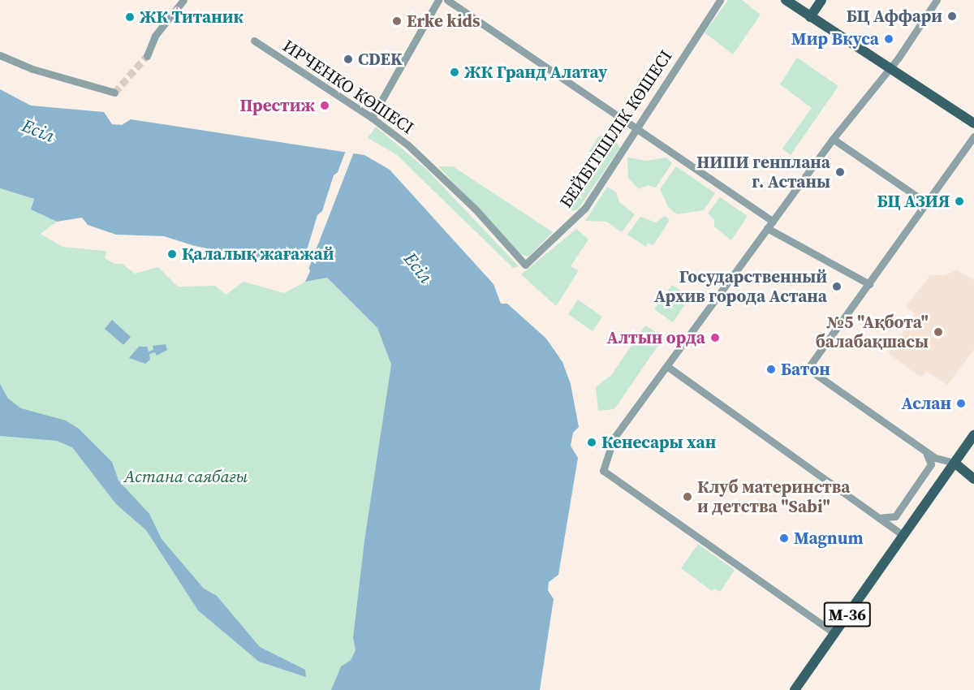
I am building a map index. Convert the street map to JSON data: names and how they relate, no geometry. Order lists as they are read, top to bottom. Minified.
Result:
{"streets":{"main road":["M-36"],"street":["ИРЧЕНКО КӨШЕСІ","БЕЙБІТШІЛІК КӨШЕСІ"]},"crossings":[["ИРЧЕНКО КӨШЕСІ","БЕЙБІТШІЛІК КӨШЕСІ"]],"water":["Есіл"],"parks":["Астана саябағы"],"places":["БЦ Аффари","ЖК Титаник","Erke kids","Мир Вкуса","CDEK","ЖК Гранд Алатау","Престиж","НИПИ генплана г. Астаны","БЦ АЗИЯ","Қалалық жағажай","Государственный Архив города Астана","№5 \"Ақбота\" балабақшасы","Алтын орда","Батон","Аслан","Кенесары хан","Клуб материнства и детства \"Sabi\"","Magnum"]}
